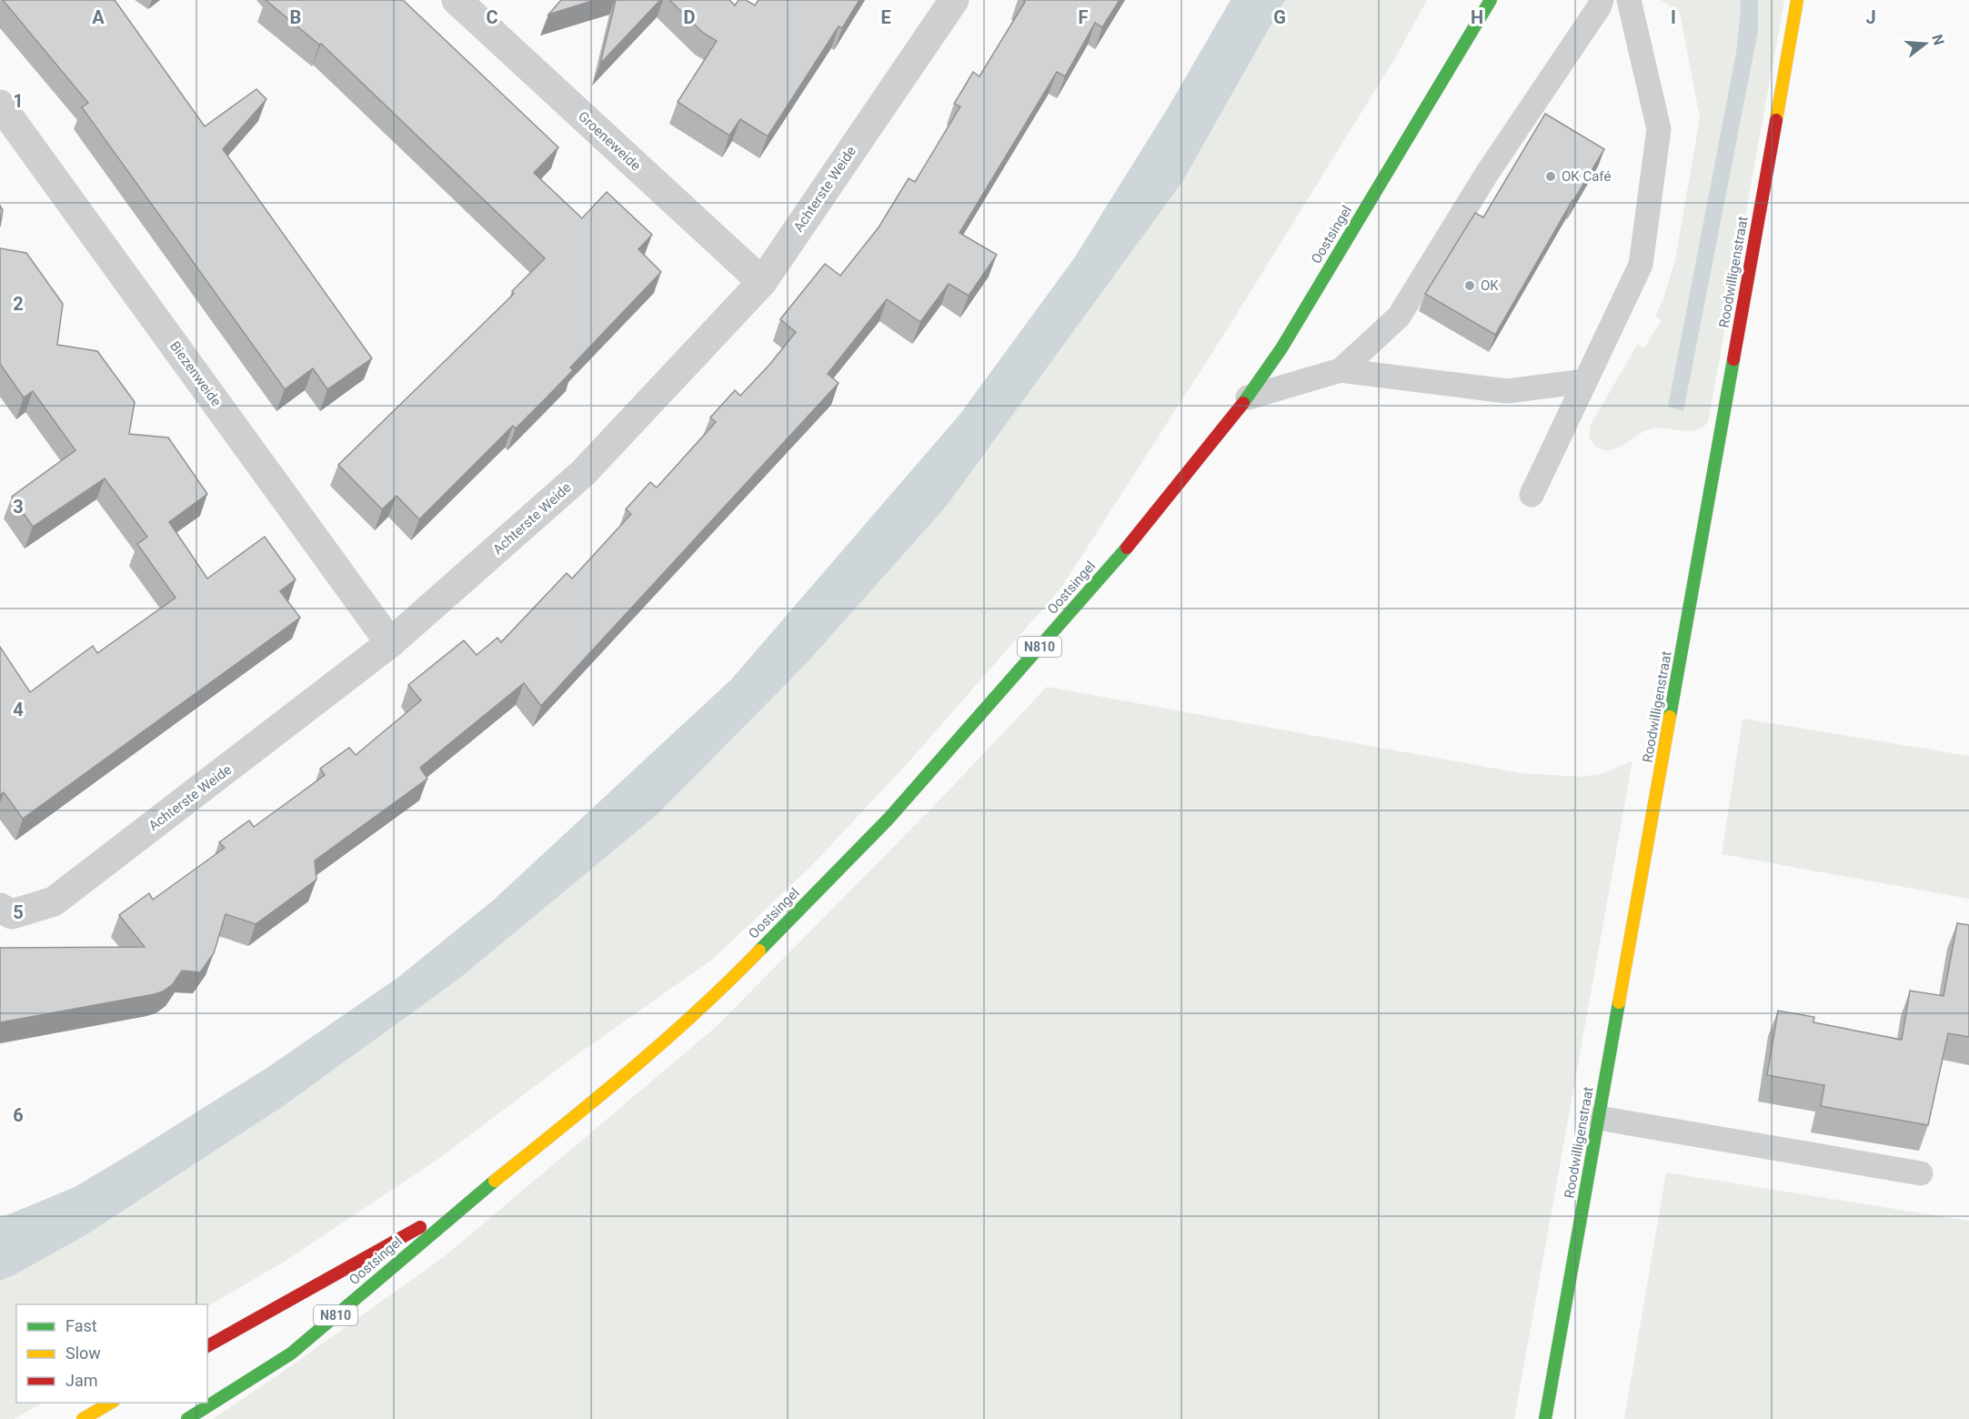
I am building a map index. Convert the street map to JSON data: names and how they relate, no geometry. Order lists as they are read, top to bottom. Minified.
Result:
{"streets":{"main road":["Oostsingel","Roodwilligenstraat","N810"],"street":["Groeneweide","Achterste Weide","Biezenweide"]},"crossings":[["Groeneweide","Achterste Weide"],["Achterste Weide","Biezenweide"]],"places":["OK Café","OK"],"legend":["Fast","Slow","Jam"],"north":"right","grid":{"columns":["A","B","C","D","E","F","G","H","I","J"],"rows":["1","2","3","4","5","6"]}}
